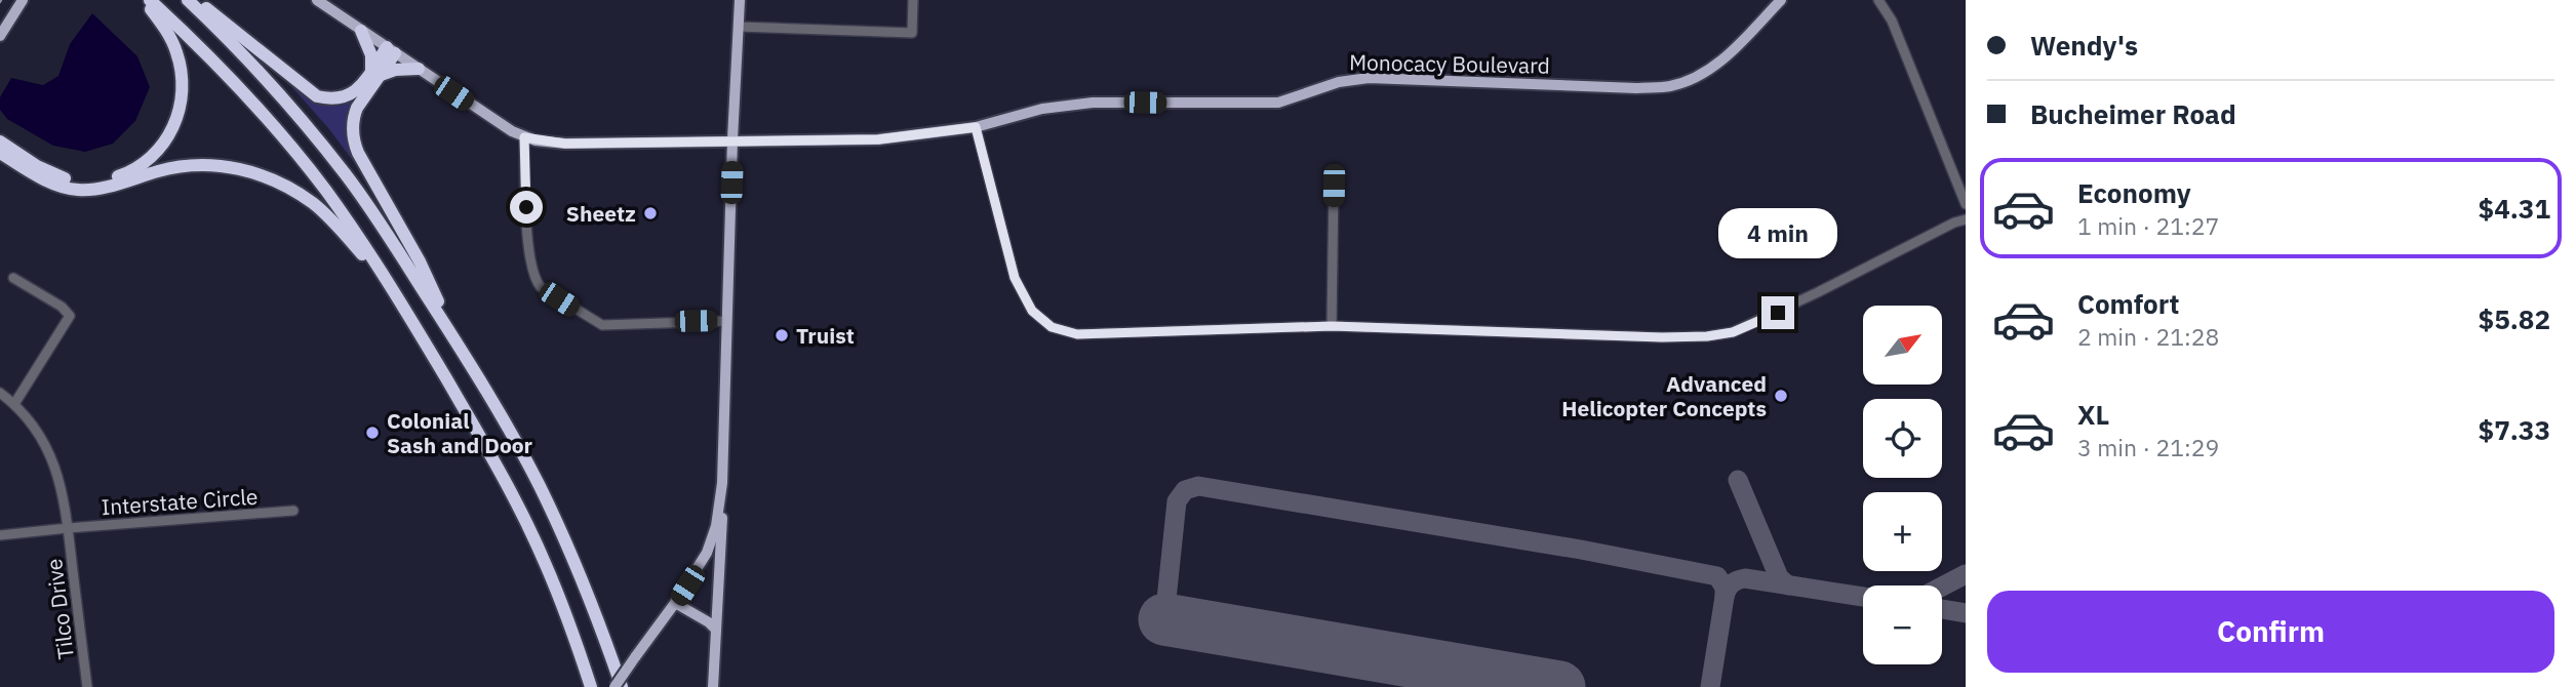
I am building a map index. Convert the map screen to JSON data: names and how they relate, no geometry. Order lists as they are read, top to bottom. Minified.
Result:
{"streets":{"main road":["Monocacy Boulevard"],"street":["Interstate Circle","Tilco Drive"]},"crossings":[["Interstate Circle","Tilco Drive"]],"places":["Sheetz","Truist","Advanced Helicopter Concepts","Colonial Sash and Door"],"north":"top right","page":{"banner":["Wendy's","Bucheimer Road"],"list":[{"name":"Economy","note":"1 min · 21:27","value":"$4.31"},{"name":"Comfort","note":"2 min · 21:28","value":"$5.82"},{"name":"XL","note":"3 min · 21:29","value":"$7.33"}],"bubble":"4 min","map_buttons":["+","−"],"buttons":"Confirm"}}
